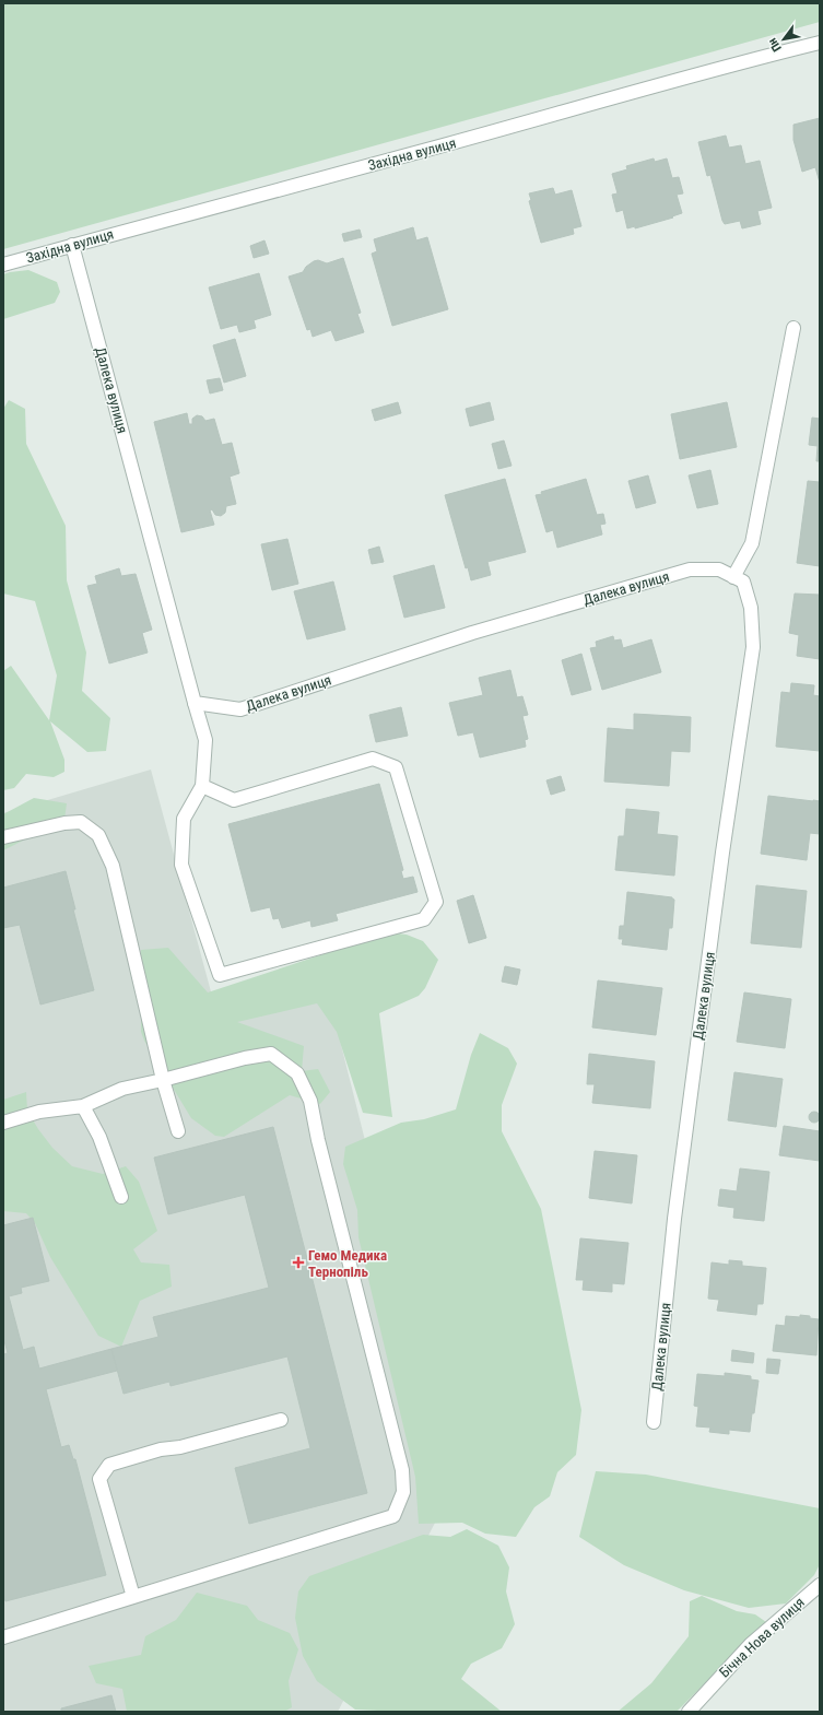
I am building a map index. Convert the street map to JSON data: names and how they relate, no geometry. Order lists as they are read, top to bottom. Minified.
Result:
{"streets":{"street":["Західна вулиця","Далека вулиця","Бічна Нова вулиця"]},"crossings":[["Західна вулиця","Далека вулиця"]],"places":{"health":["Гемо Медика Тернопіль"]},"north":"bottom left"}
